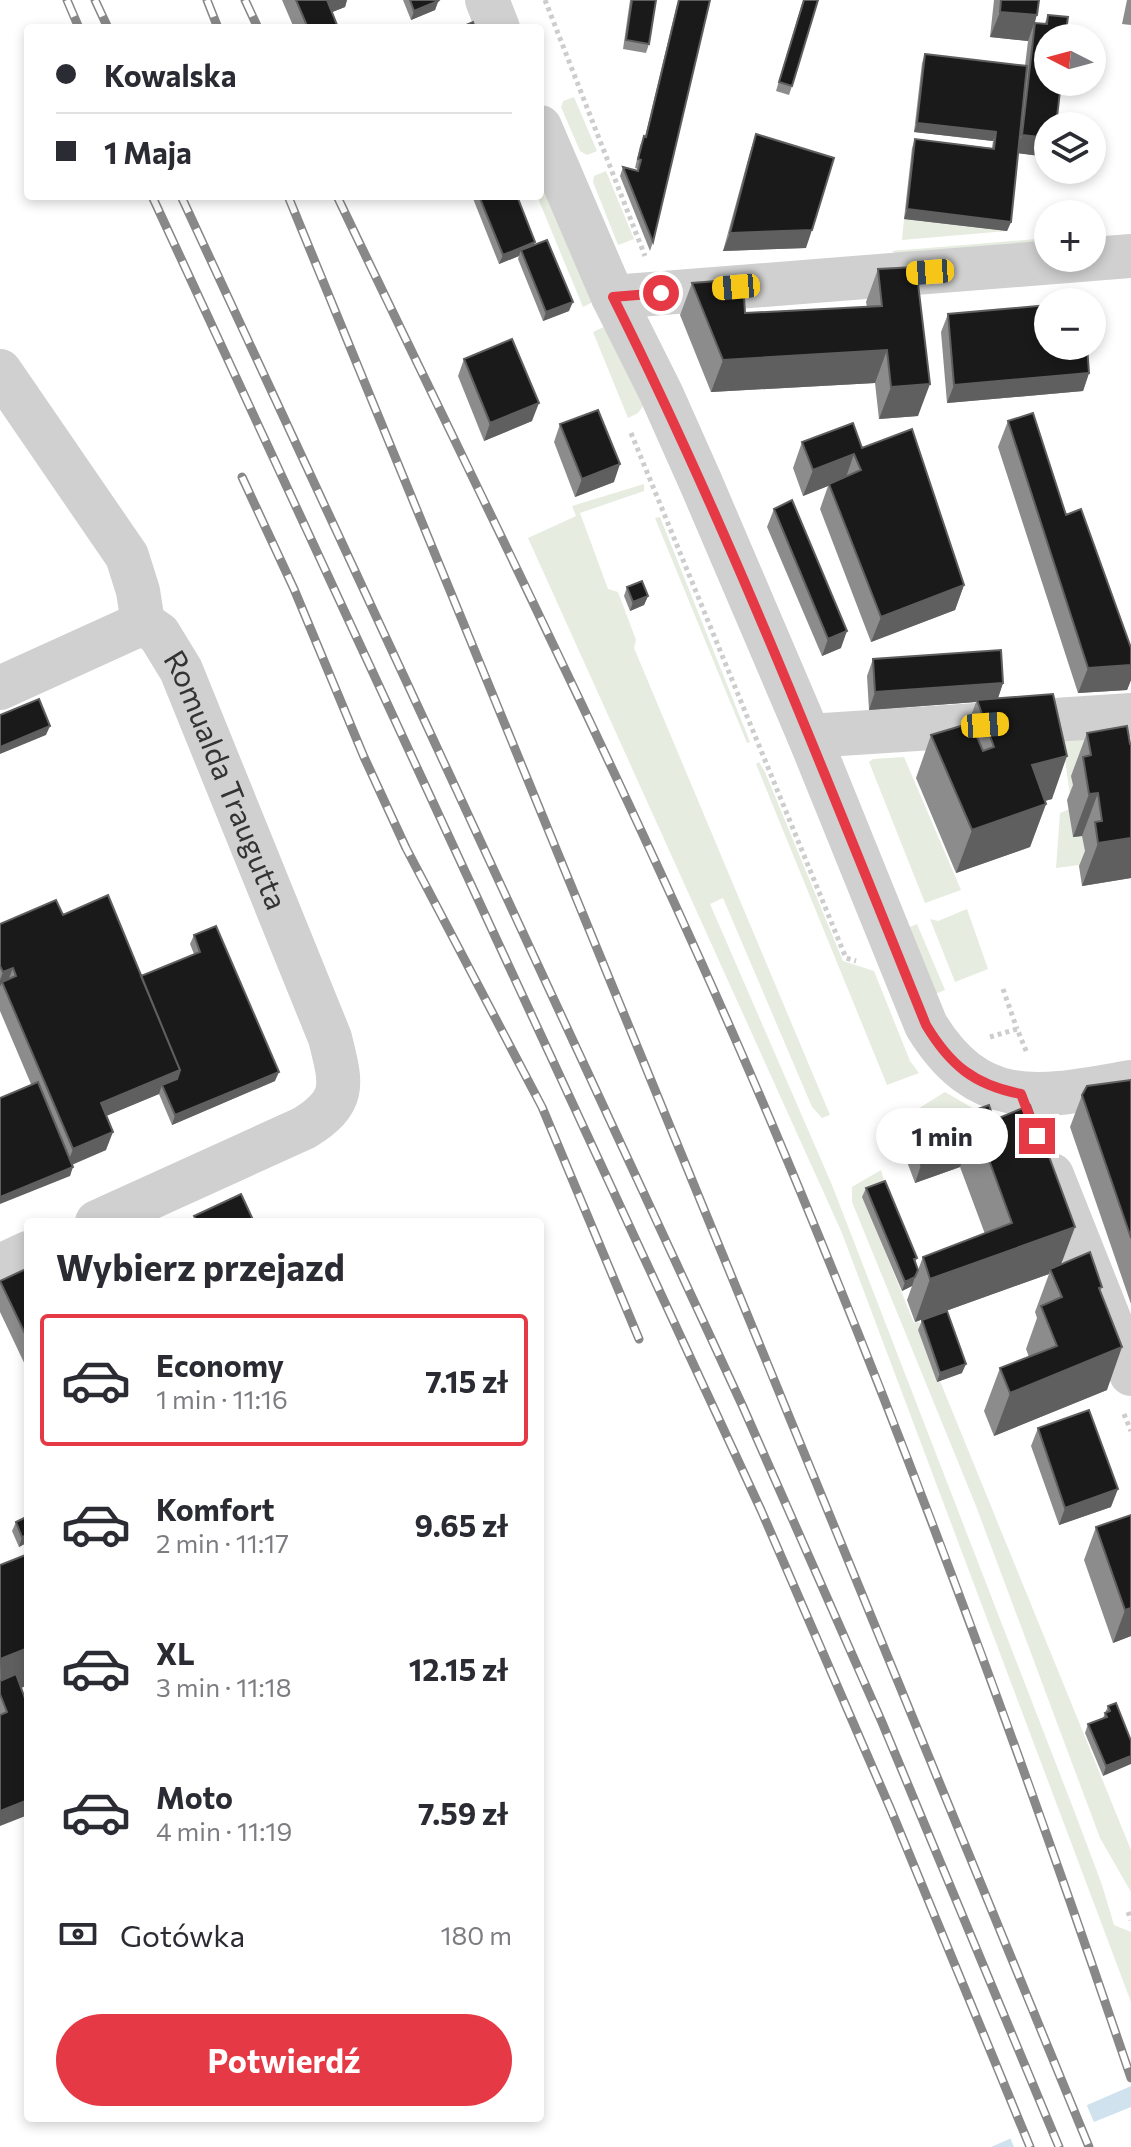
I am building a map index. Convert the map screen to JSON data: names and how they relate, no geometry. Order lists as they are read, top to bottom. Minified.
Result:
{"streets":{"street":["Romualda Traugutta"]},"north":"left","page":{"map_buttons":["+","−"],"banner":["Kowalska","1 Maja"],"bubble":"1 min","heading":"Wybierz przejazd","list":[{"name":"Economy","note":"1 min · 11:16","value":"7.15 zł"},{"name":"Komfort","note":"2 min · 11:17","value":"9.65 zł"},{"name":"XL","note":"3 min · 11:18","value":"12.15 zł"},{"name":"Moto","note":"4 min · 11:19","value":"7.59 zł"}],"pay":["Gotówka","180 m"],"buttons":"Potwierdź"}}
